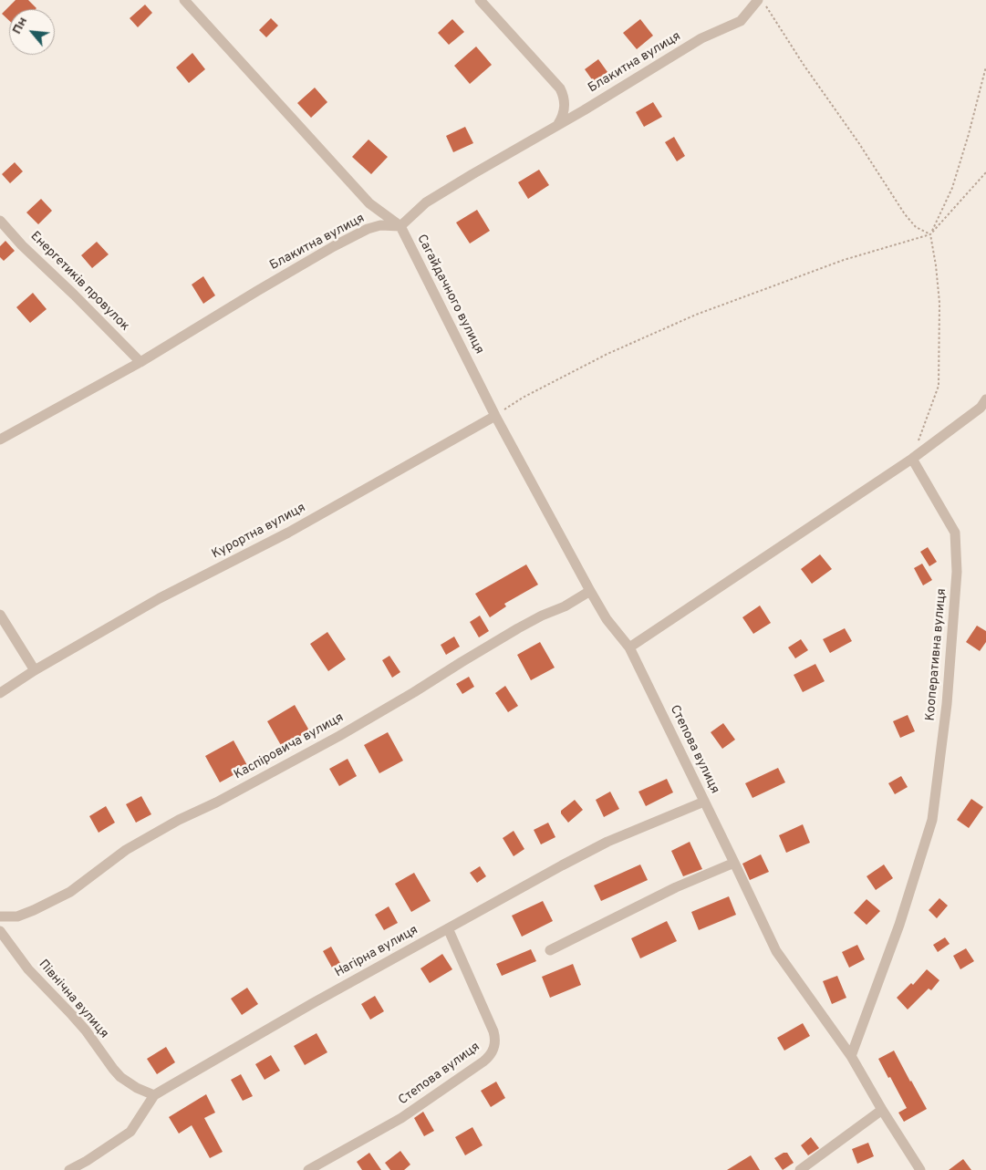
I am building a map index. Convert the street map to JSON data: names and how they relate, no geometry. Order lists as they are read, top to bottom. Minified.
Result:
{"streets":{"street":["Блакитна вулиця","Енергетиків провулок","Сагайдачного вулиця","Курортна вулиця","Кооперативна вулиця","Каспіровича вулиця","Степова вулиця","Нагірна вулиця","Північна вулиця"]},"crossings":[["Блакитна вулиця","Енергетиків провулок"],["Блакитна вулиця","Сагайдачного вулиця"],["Сагайдачного вулиця","Курортна вулиця"],["Сагайдачного вулиця","Каспіровича вулиця"],["Сагайдачного вулиця","Степова вулиця"],["Кооперативна вулиця","Степова вулиця"],["Степова вулиця","Нагірна вулиця"],["Нагірна вулиця","Північна вулиця"]],"north":"top left"}
